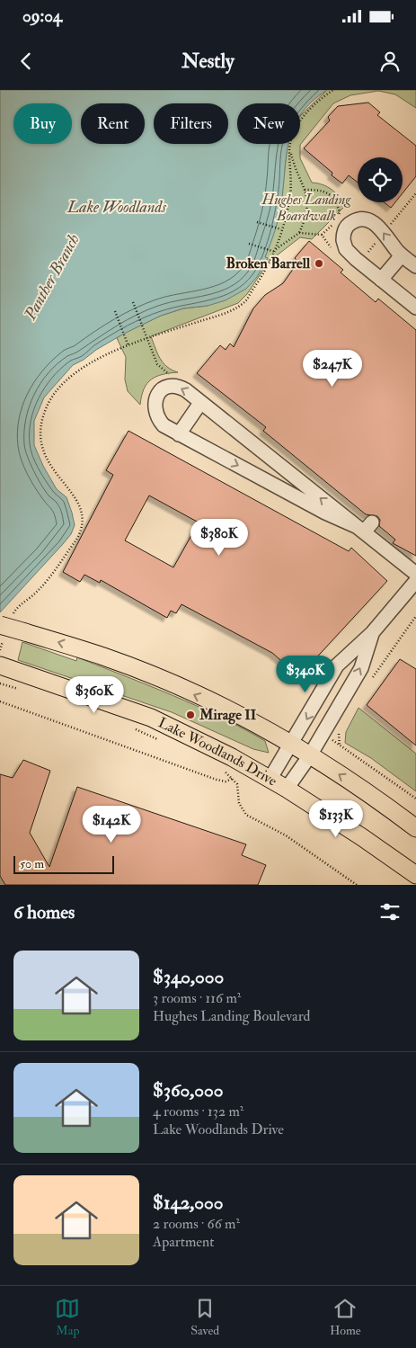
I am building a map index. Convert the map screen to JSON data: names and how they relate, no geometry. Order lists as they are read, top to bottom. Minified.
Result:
{"streets":{"main road":["Lake Woodlands Drive"]},"water":["Lake Woodlands","Panther Branch"],"parks":["Hughes Landing Boardwalk"],"places":["Broken Barrell","Mirage II"],"scale_bar":"50 m","page":{"status":"09:04","header":"Nestly","chip":["Buy","Rent","Filters","New"],"price":["$247K","$380K","$340K","$360K","$133K","$142K"],"scale":"50 m","heading":"6 homes","list":[{"name":"$340,000","note":"3 rooms · 116 m² · Hughes Landing Boulevard"},{"name":"$360,000","note":"4 rooms · 132 m² · Lake Woodlands Drive"},{"name":"$142,000","note":"2 rooms · 66 m² · Apartment"}],"tabs":["Map","Saved","Home"]}}
